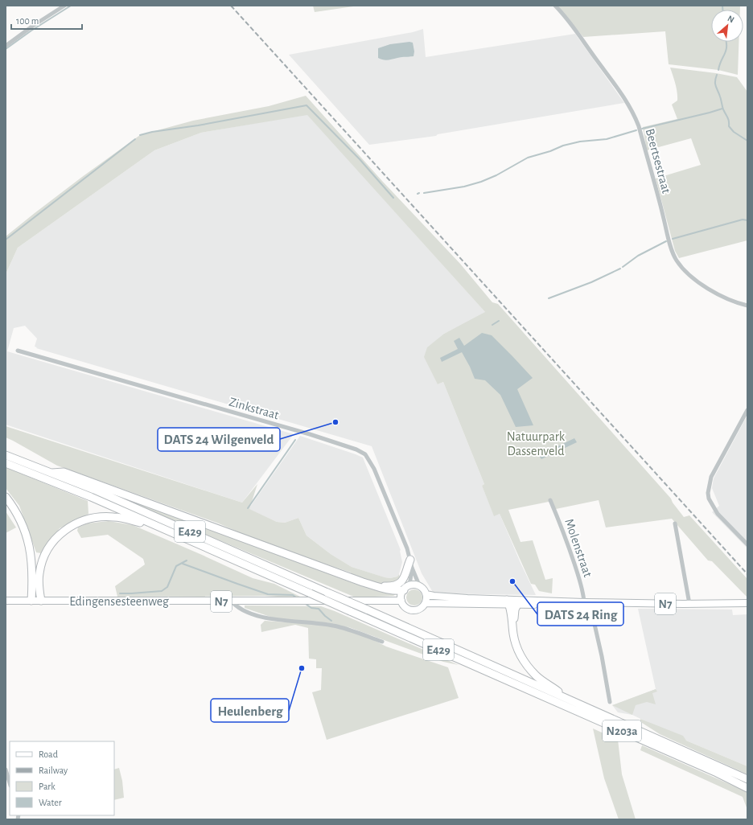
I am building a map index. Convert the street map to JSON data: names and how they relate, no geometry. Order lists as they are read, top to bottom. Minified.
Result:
{"streets":{"highway":["E429","N203a"],"main road":["Edingensesteenweg","N7"],"street":["Beertsestraat","Zinkstraat","Molenstraat"]},"crossings":[["Zinkstraat","Edingensesteenweg"],["Zinkstraat","N7"],["E429","N203a"],["Molenstraat","N7"],["Edingensesteenweg","N7"]],"parks":["Natuurpark Dassenveld"],"places":["DATS 24 Wilgenveld","DATS 24 Ring","Heulenberg"],"legend":["Road","Railway","Park","Water"],"scale_bar":"100 m","north":"top right"}
